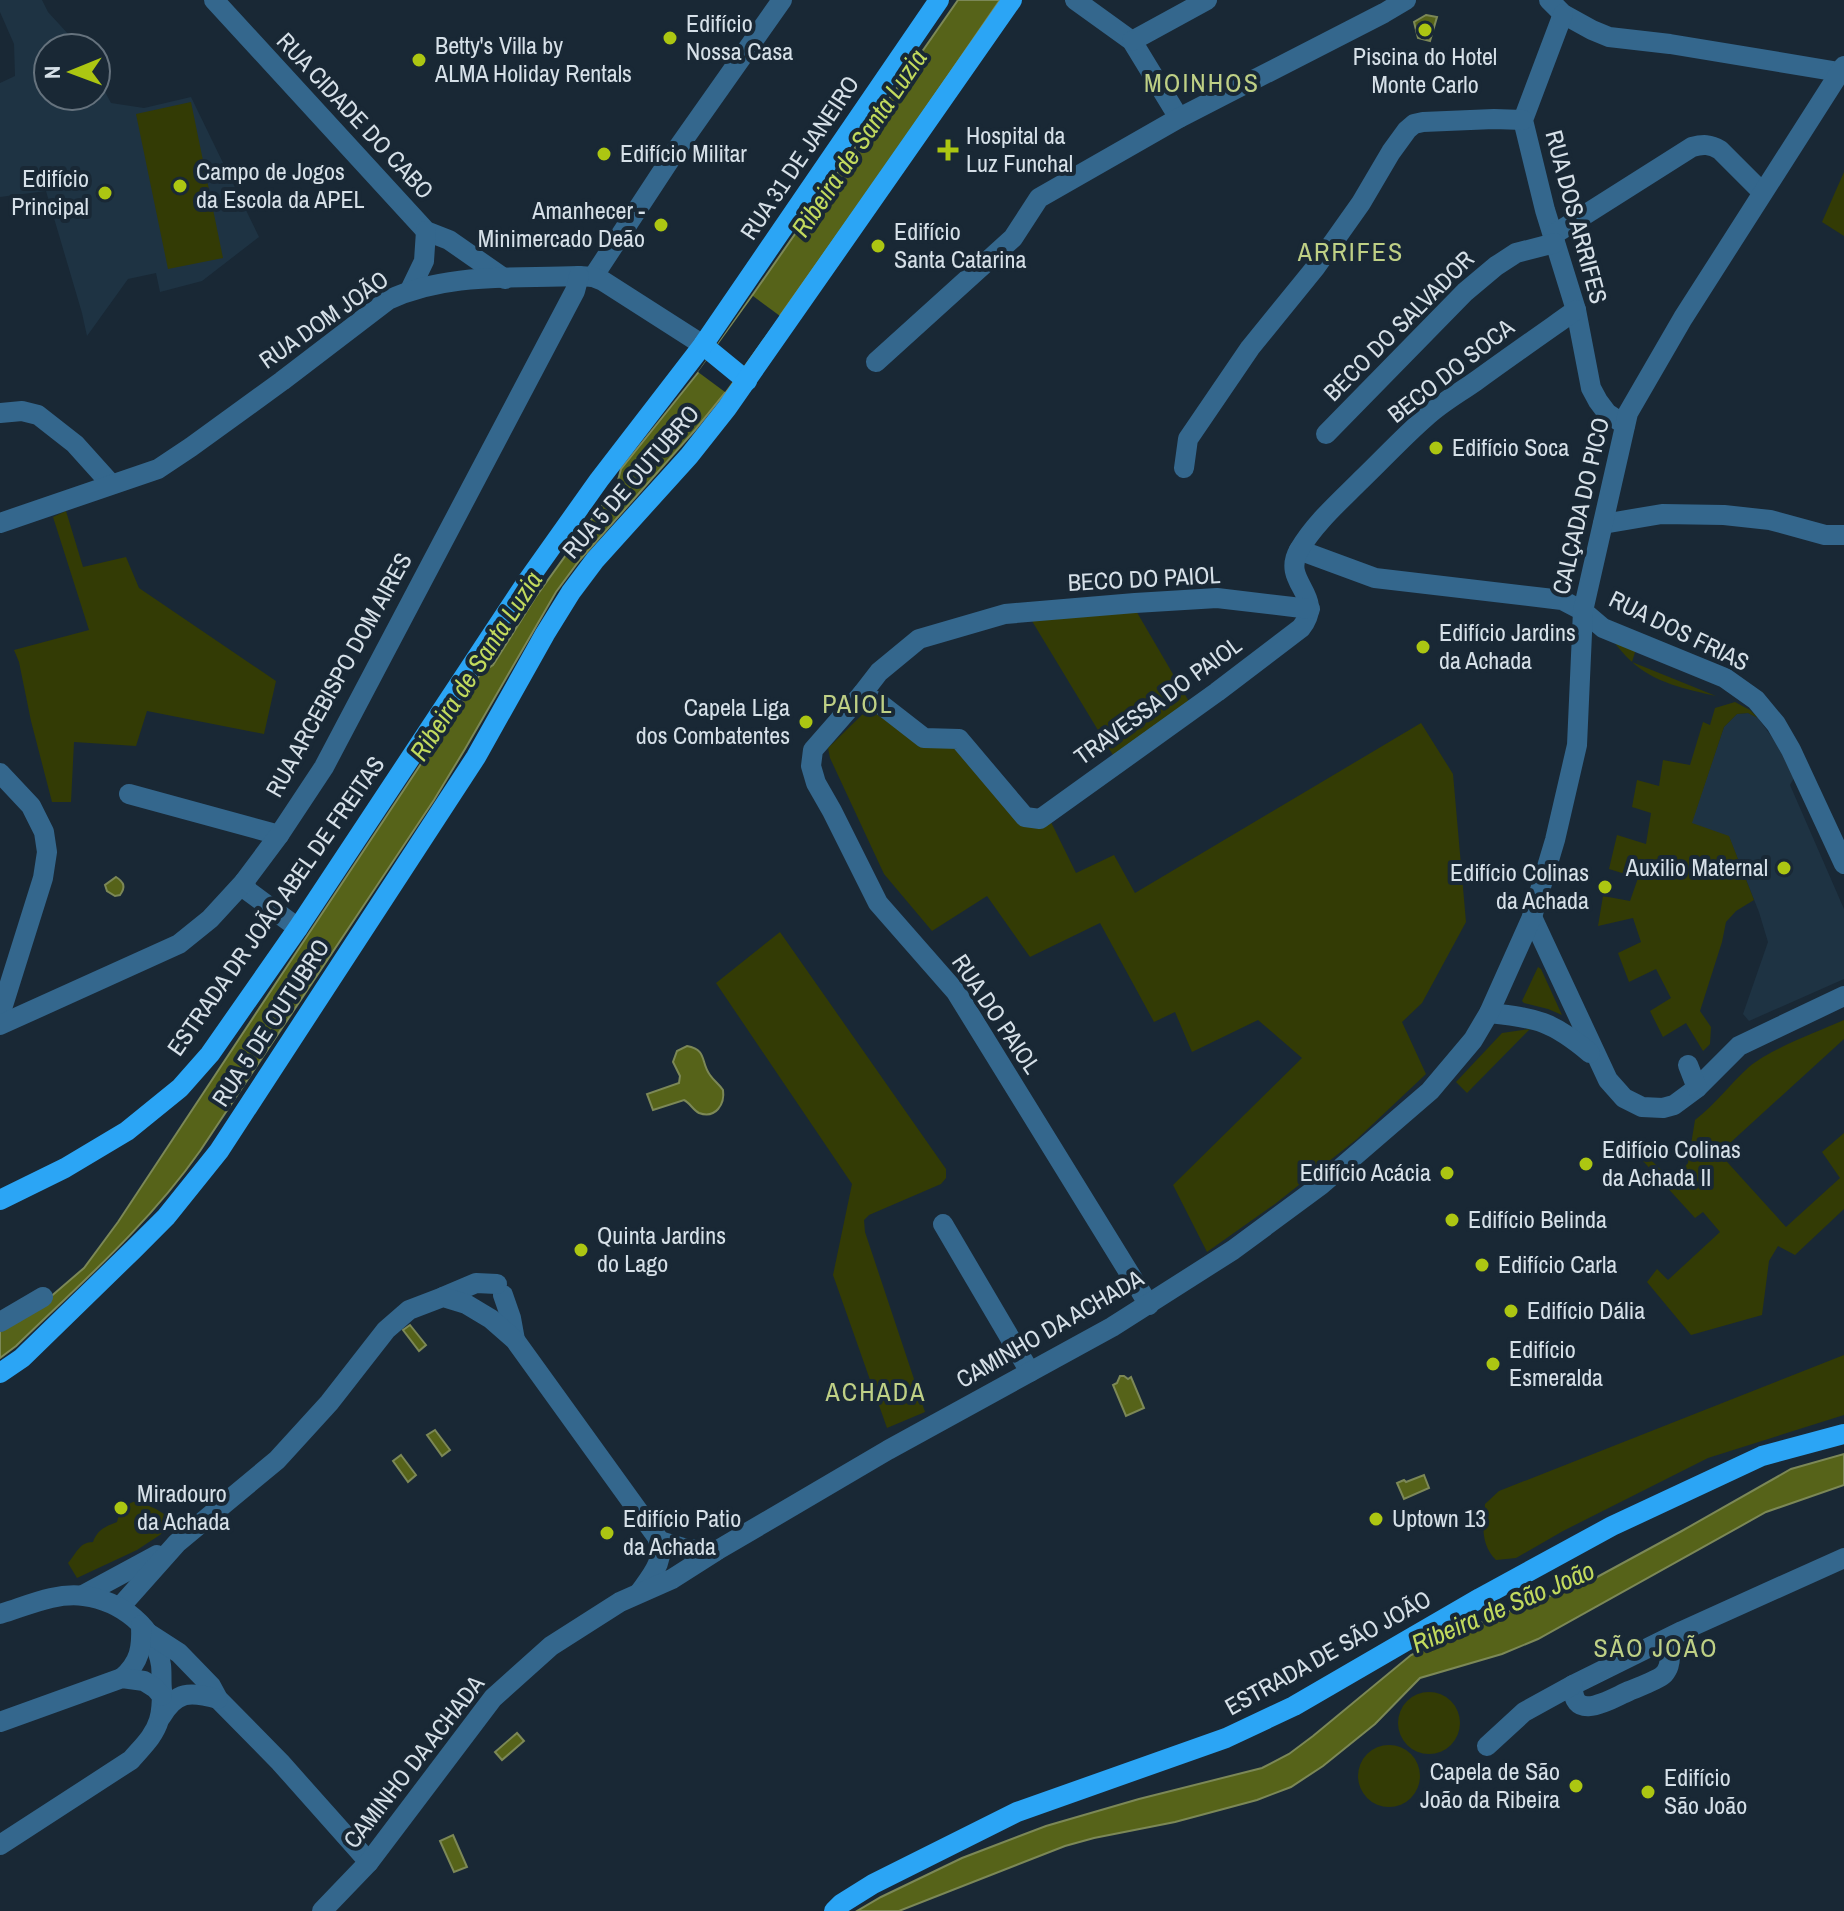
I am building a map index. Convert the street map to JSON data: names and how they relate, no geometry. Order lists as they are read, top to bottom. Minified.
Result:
{"streets":{"main road":["RUA 31 DE JANEIRO","RUA 5 DE OUTUBRO","ESTRADA DR JOÃO ABEL DE FREITAS","ESTRADA DE SÃO JOÃO"],"street":["RUA CIDADE DO CABO","RUA DOS ARRIFES","RUA DOM JOÃO","BECO DO SALVADOR","BECO DO SOCA","CALÇADA DO PICO","BECO DO PAIOL","RUA DOS FRIAS","RUA ARCEBISPO DOM AIRES","TRAVESSA DO PAIOL","RUA DO PAIOL","CAMINHO DA ACHADA"]},"crossings":[["RUA CIDADE DO CABO","RUA DOM JOÃO"],["RUA 31 DE JANEIRO","ESTRADA DR JOÃO ABEL DE FREITAS"],["RUA DOS ARRIFES","BECO DO SALVADOR"],["RUA DOS ARRIFES","BECO DO SOCA"],["RUA DOS ARRIFES","CALÇADA DO PICO"],["RUA DOM JOÃO","RUA ARCEBISPO DOM AIRES"],["BECO DO SALVADOR","CALÇADA DO PICO"],["CALÇADA DO PICO","RUA DOS FRIAS"],["CALÇADA DO PICO","CAMINHO DA ACHADA"],["BECO DO PAIOL","TRAVESSA DO PAIOL"],["BECO DO PAIOL","RUA DO PAIOL"],["RUA DO PAIOL","CAMINHO DA ACHADA"]],"districts":["MOINHOS","ARRIFES","PAIOL","ACHADA","SÃO JOÃO"],"water":["Ribeira de Santa Luzia","Ribeira de São João"],"places":{"other":["Piscina do Hotel Monte Carlo","Edifício Nossa Casa","Betty's Villa by ALMA Holiday Rentals","Edifício Militar","Campo de Jogos da Escola da APEL","Edifício Principal","Amanhecer - Minimercado Deão","Edifício Santa Catarina","Edifício Soca","Edifício Jardins da Achada","Capela Liga dos Combatentes","Auxilio Maternal","Edifício Colinas da Achada","Edifício Colinas da Achada II","Edifício Acácia","Edifício Belinda","Quinta Jardins do Lago","Edifício Carla","Edifício Dália","Edifício Esmeralda","Miradouro da Achada","Uptown 13","Edifício Patio da Achada","Capela de São João da Ribeira","Edifício São João"],"health":["Hospital da Luz Funchal"]},"north":"left"}
